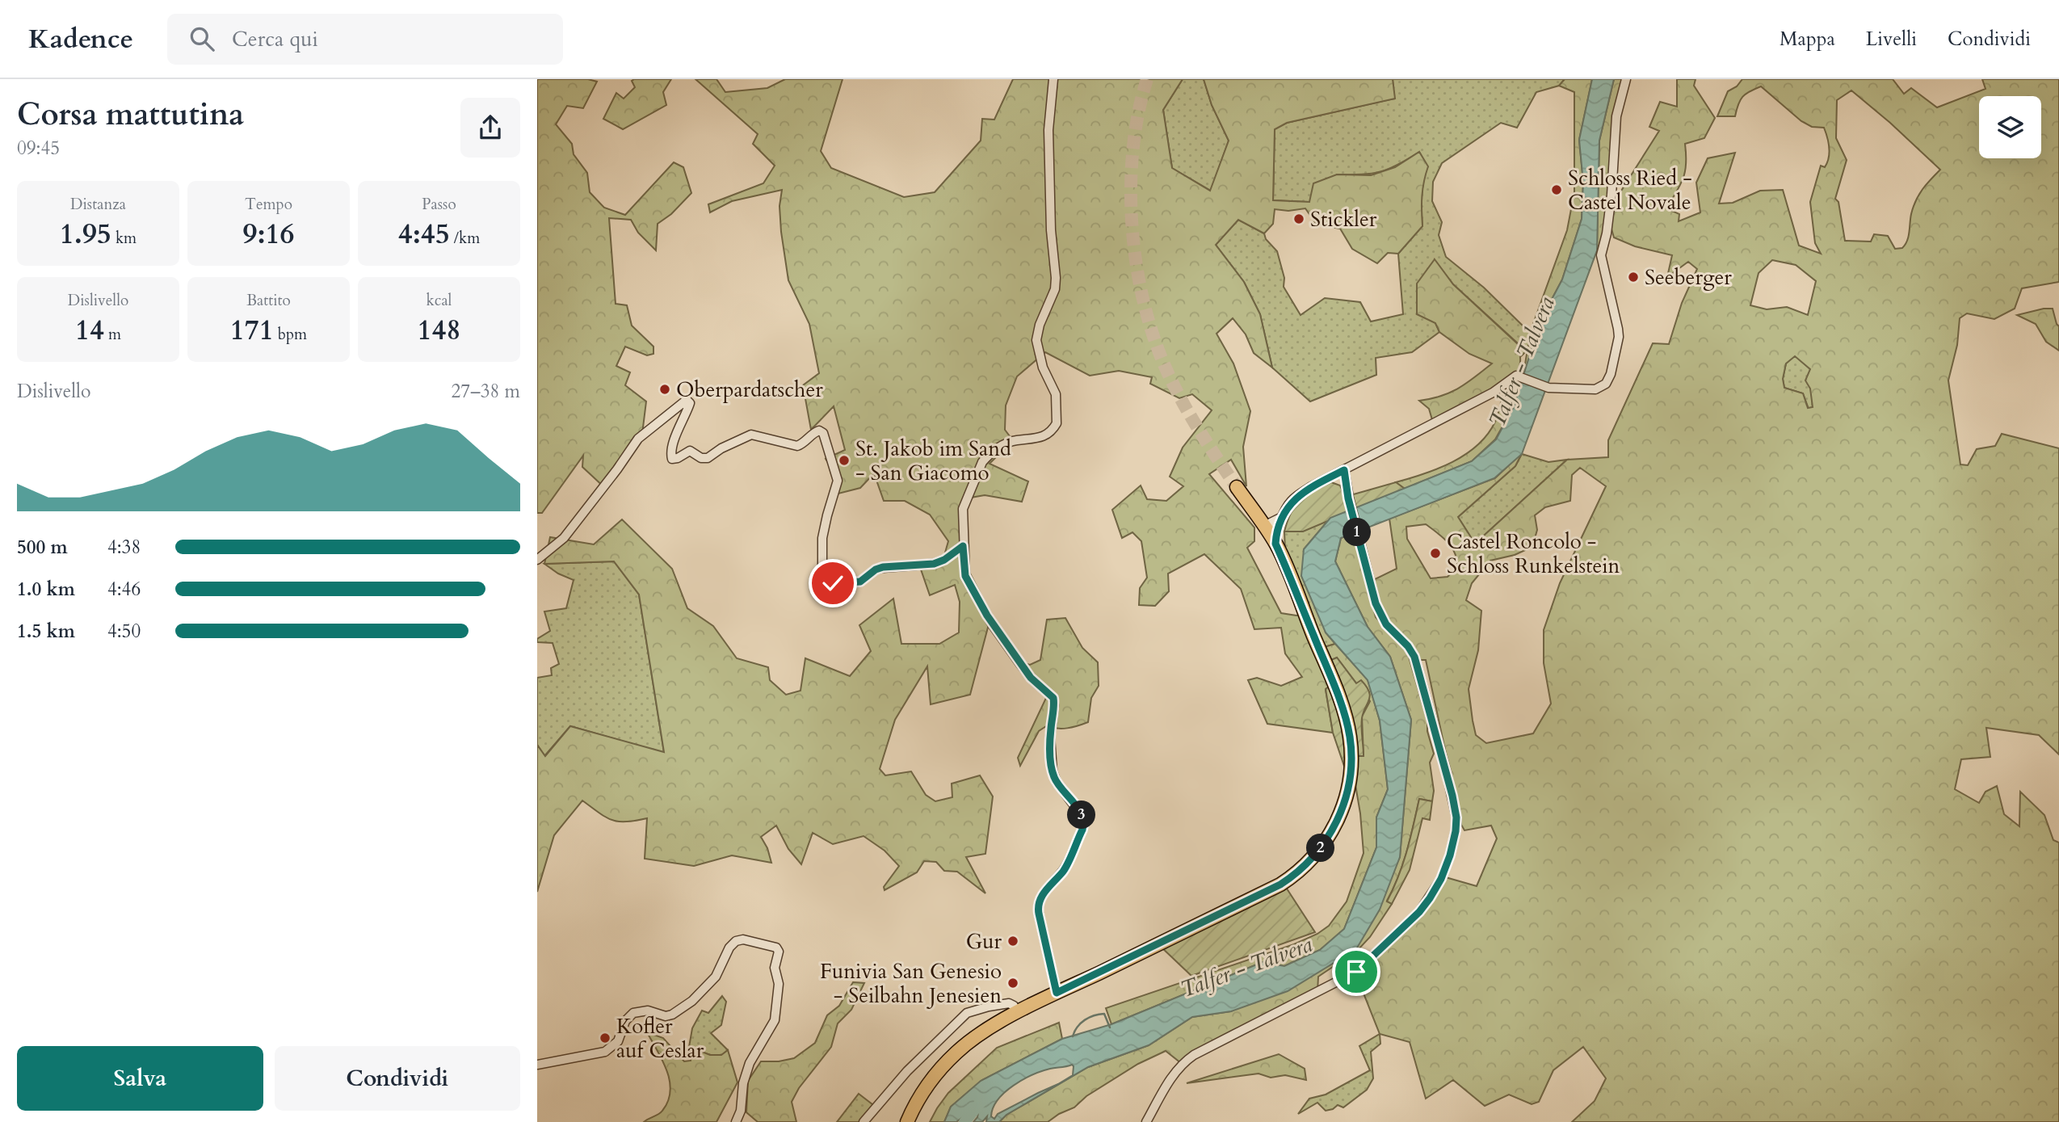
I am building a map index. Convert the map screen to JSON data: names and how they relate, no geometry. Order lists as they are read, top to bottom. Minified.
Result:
{"water":["Talfer - Talvera"],"places":["Schloss Ried - Castel Novale","Stickler","Seeberger","Oberpardatscher","St. Jakob im Sand - San Giacomo","Castel Roncolo - Schloss Runkelstein","Gur","Funivia San Genesio - Seilbahn Jenesien","Kofler auf Ceslar"],"page":{"header":"Kadence","search":"Cerca qui","nav":["Mappa","Livelli","Condividi"],"heading":["Corsa mattutina","09:45"],"stats":[["Distanza","1.95 km"],["Tempo","9:16"],["Passo","4:45 /km"],["Dislivello","14 m"],["Battito","171 bpm"],["kcal","148"]],"chart":["Dislivello","27–38 m"],"pins":["1","3","2"],"list":[{"name":"500 m","note":"4:38"},{"name":"1.0 km","note":"4:46"},{"name":"1.5 km","note":"4:50"}],"buttons":["Salva","Condividi"]}}
